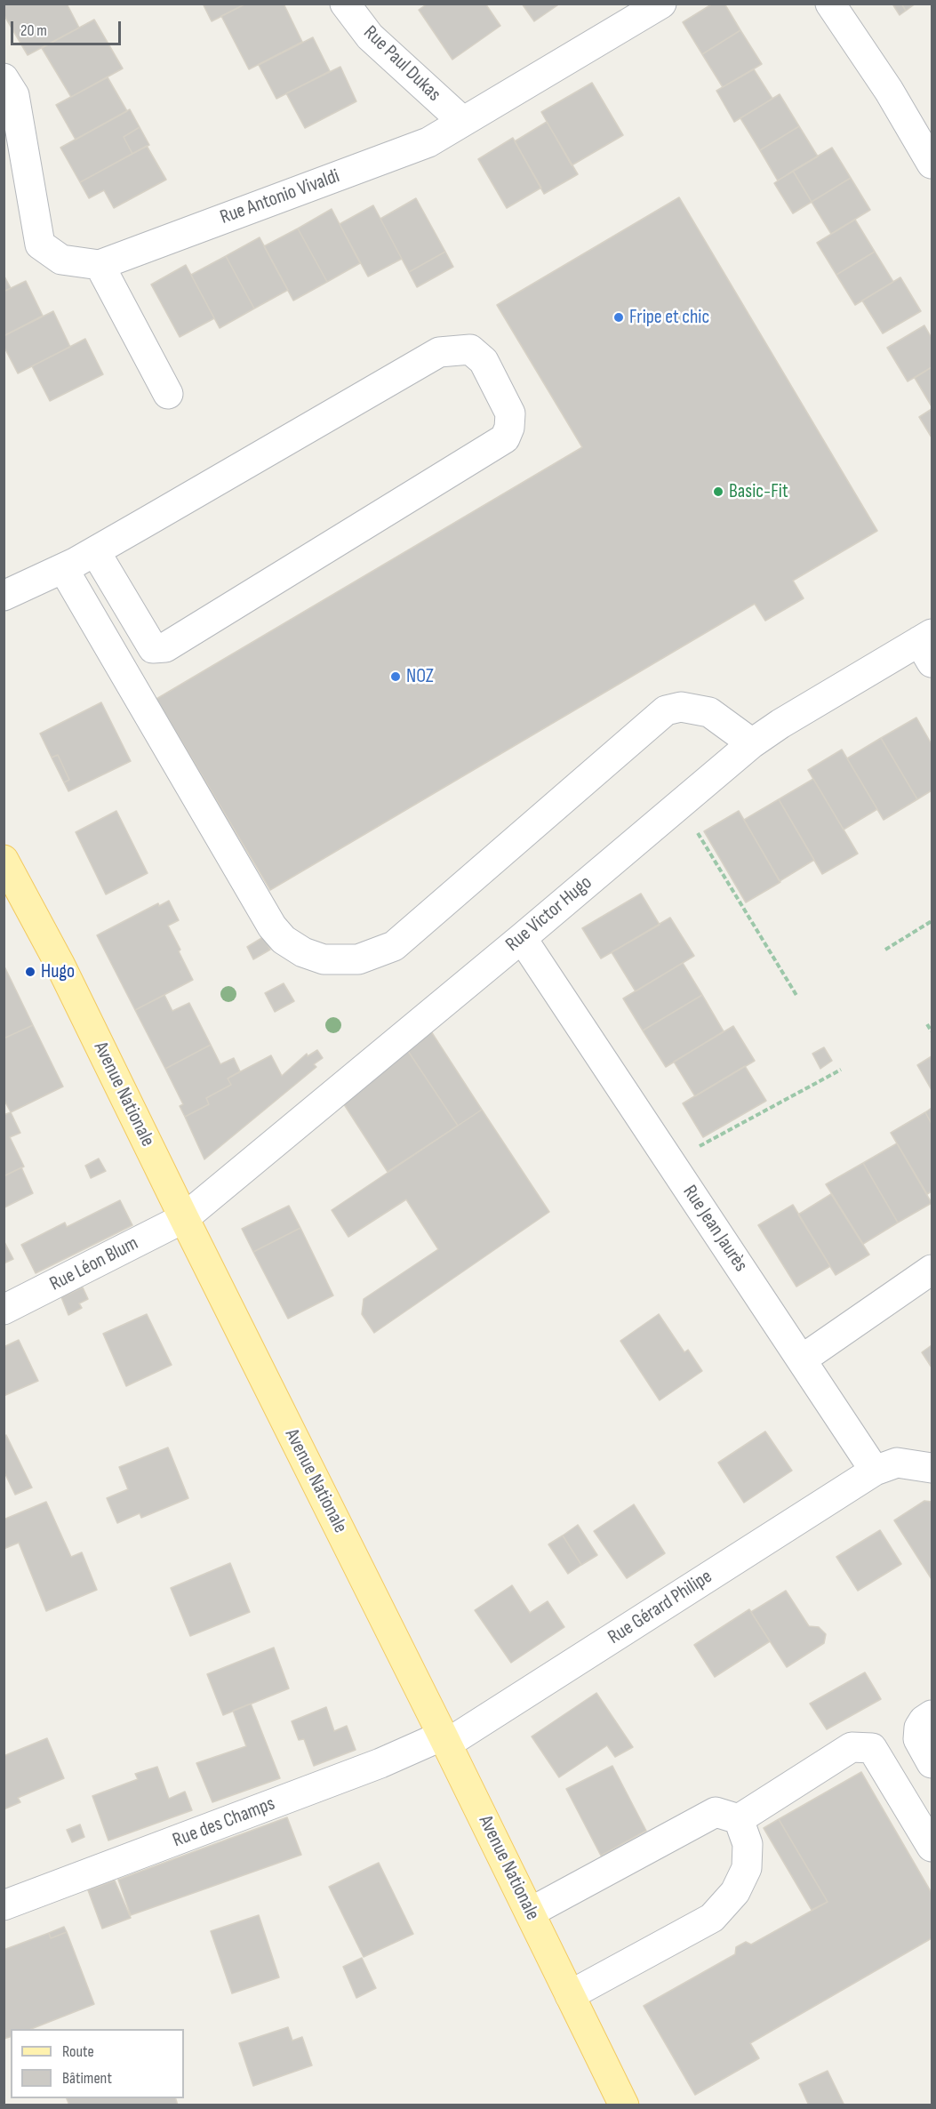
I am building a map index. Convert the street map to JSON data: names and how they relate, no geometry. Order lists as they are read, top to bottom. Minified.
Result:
{"streets":{"main road":["Avenue Nationale"],"street":["Rue Paul Dukas","Rue Antonio Vivaldi","Rue Victor Hugo","Rue Jean Jaurès","Rue Léon Blum","Rue Gérard Philipe","Rue des Champs"]},"crossings":[["Rue Paul Dukas","Rue Antonio Vivaldi"],["Rue Victor Hugo","Avenue Nationale"],["Rue Victor Hugo","Rue Jean Jaurès"],["Rue Victor Hugo","Rue Léon Blum"],["Avenue Nationale","Rue Léon Blum"],["Avenue Nationale","Rue Gérard Philipe"],["Avenue Nationale","Rue des Champs"],["Rue Jean Jaurès","Rue Gérard Philipe"],["Rue Gérard Philipe","Rue des Champs"]],"places":["Fripe et chic","Basic-Fit","NOZ","Hugo"],"legend":["Route","Bâtiment"],"scale_bar":"20 m"}
